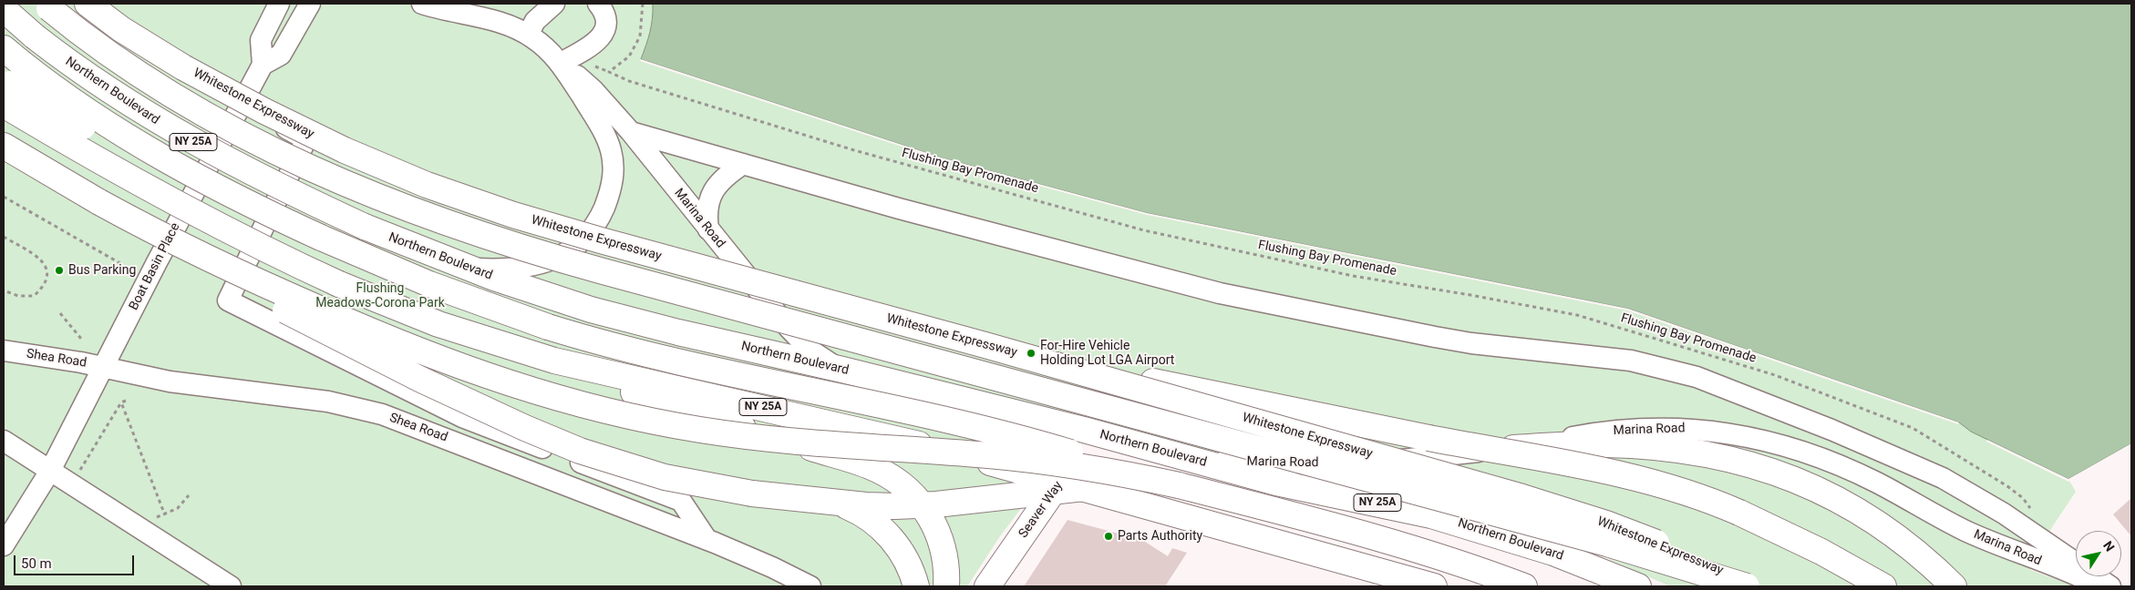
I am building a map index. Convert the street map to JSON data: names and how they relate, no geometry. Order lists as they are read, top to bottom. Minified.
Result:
{"streets":{"main road":["Northern Boulevard","Whitestone Expressway","NY 25A","Seaver Way"],"street":["Marina Road","Boat Basin Place","Shea Road"],"path":["Flushing Bay Promenade"]},"crossings":[["Northern Boulevard","Marina Road"],["Northern Boulevard","Seaver Way"],["NY 25A","Seaver Way"],["Boat Basin Place","Shea Road"]],"parks":["Flushing Meadows-Corona Park"],"places":["Bus Parking","For-Hire Vehicle Holding Lot LGA Airport","Parts Authority"],"scale_bar":"50 m","north":"top right"}
